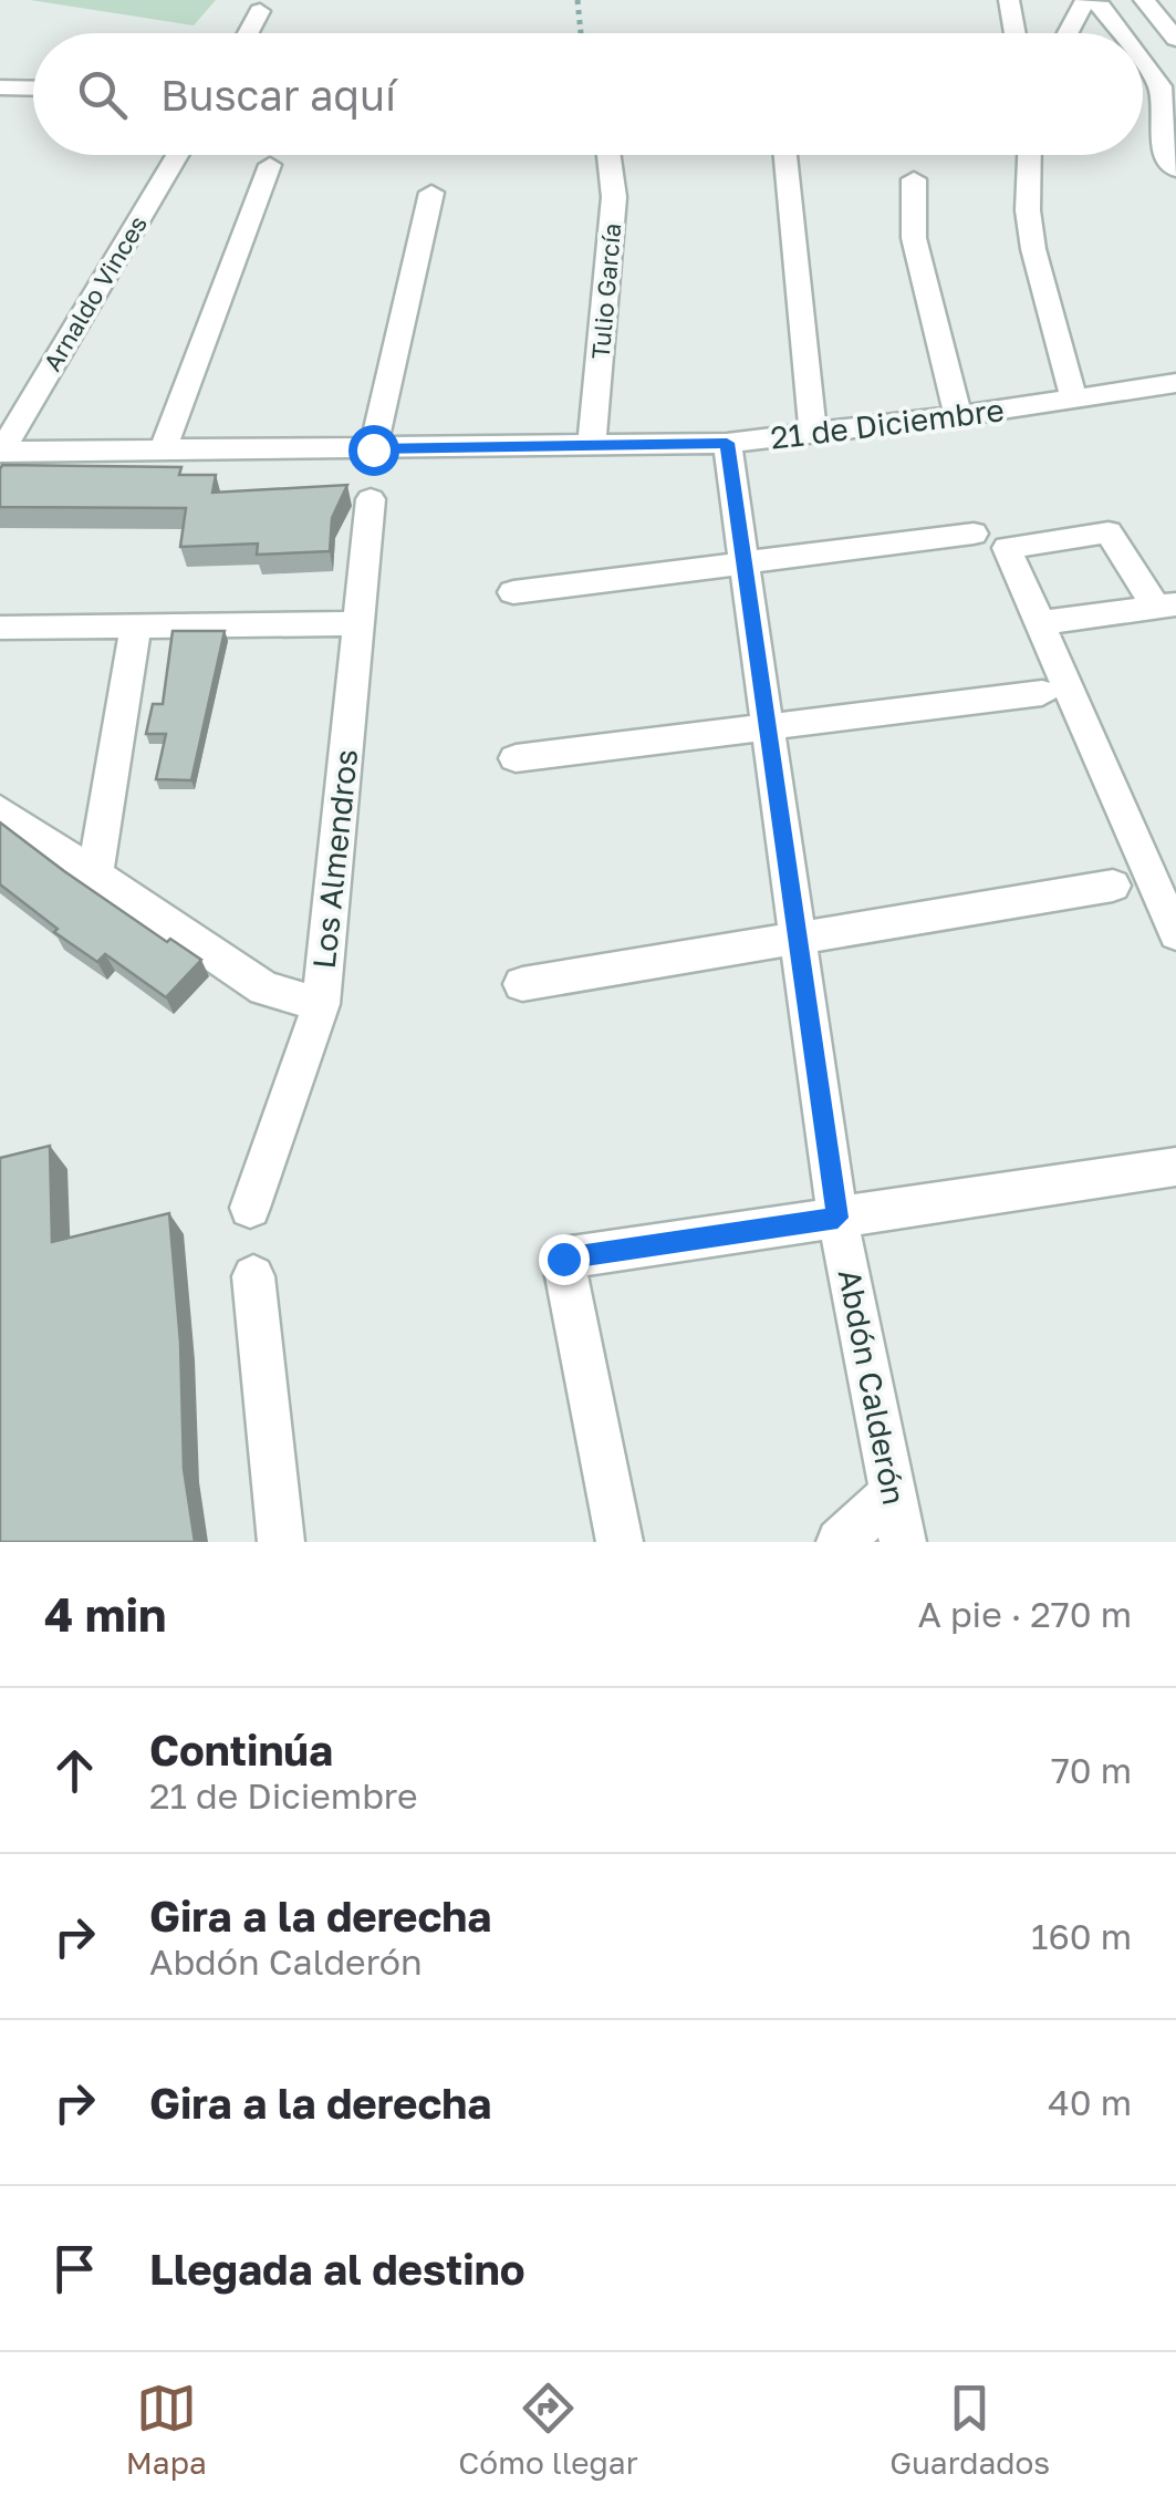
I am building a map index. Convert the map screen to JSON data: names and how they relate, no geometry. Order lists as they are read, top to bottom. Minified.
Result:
{"streets":{"street":["Tulio García","Arnaldo Vinces","21 de Diciembre","Los Almendros","Abdón Calderón"]},"crossings":[["Tulio García","21 de Diciembre"],["Arnaldo Vinces","21 de Diciembre"],["21 de Diciembre","Abdón Calderón"]],"page":{"search":"Buscar aquí","heading":["4 min","A pie · 270 m"],"list":[["Continúa","21 de Diciembre","70 m"],["Gira a la derecha","Abdón Calderón","160 m"],["Gira a la derecha","40 m"],"Llegada al destino"],"nav":["Mapa","Cómo llegar","Guardados"]}}
